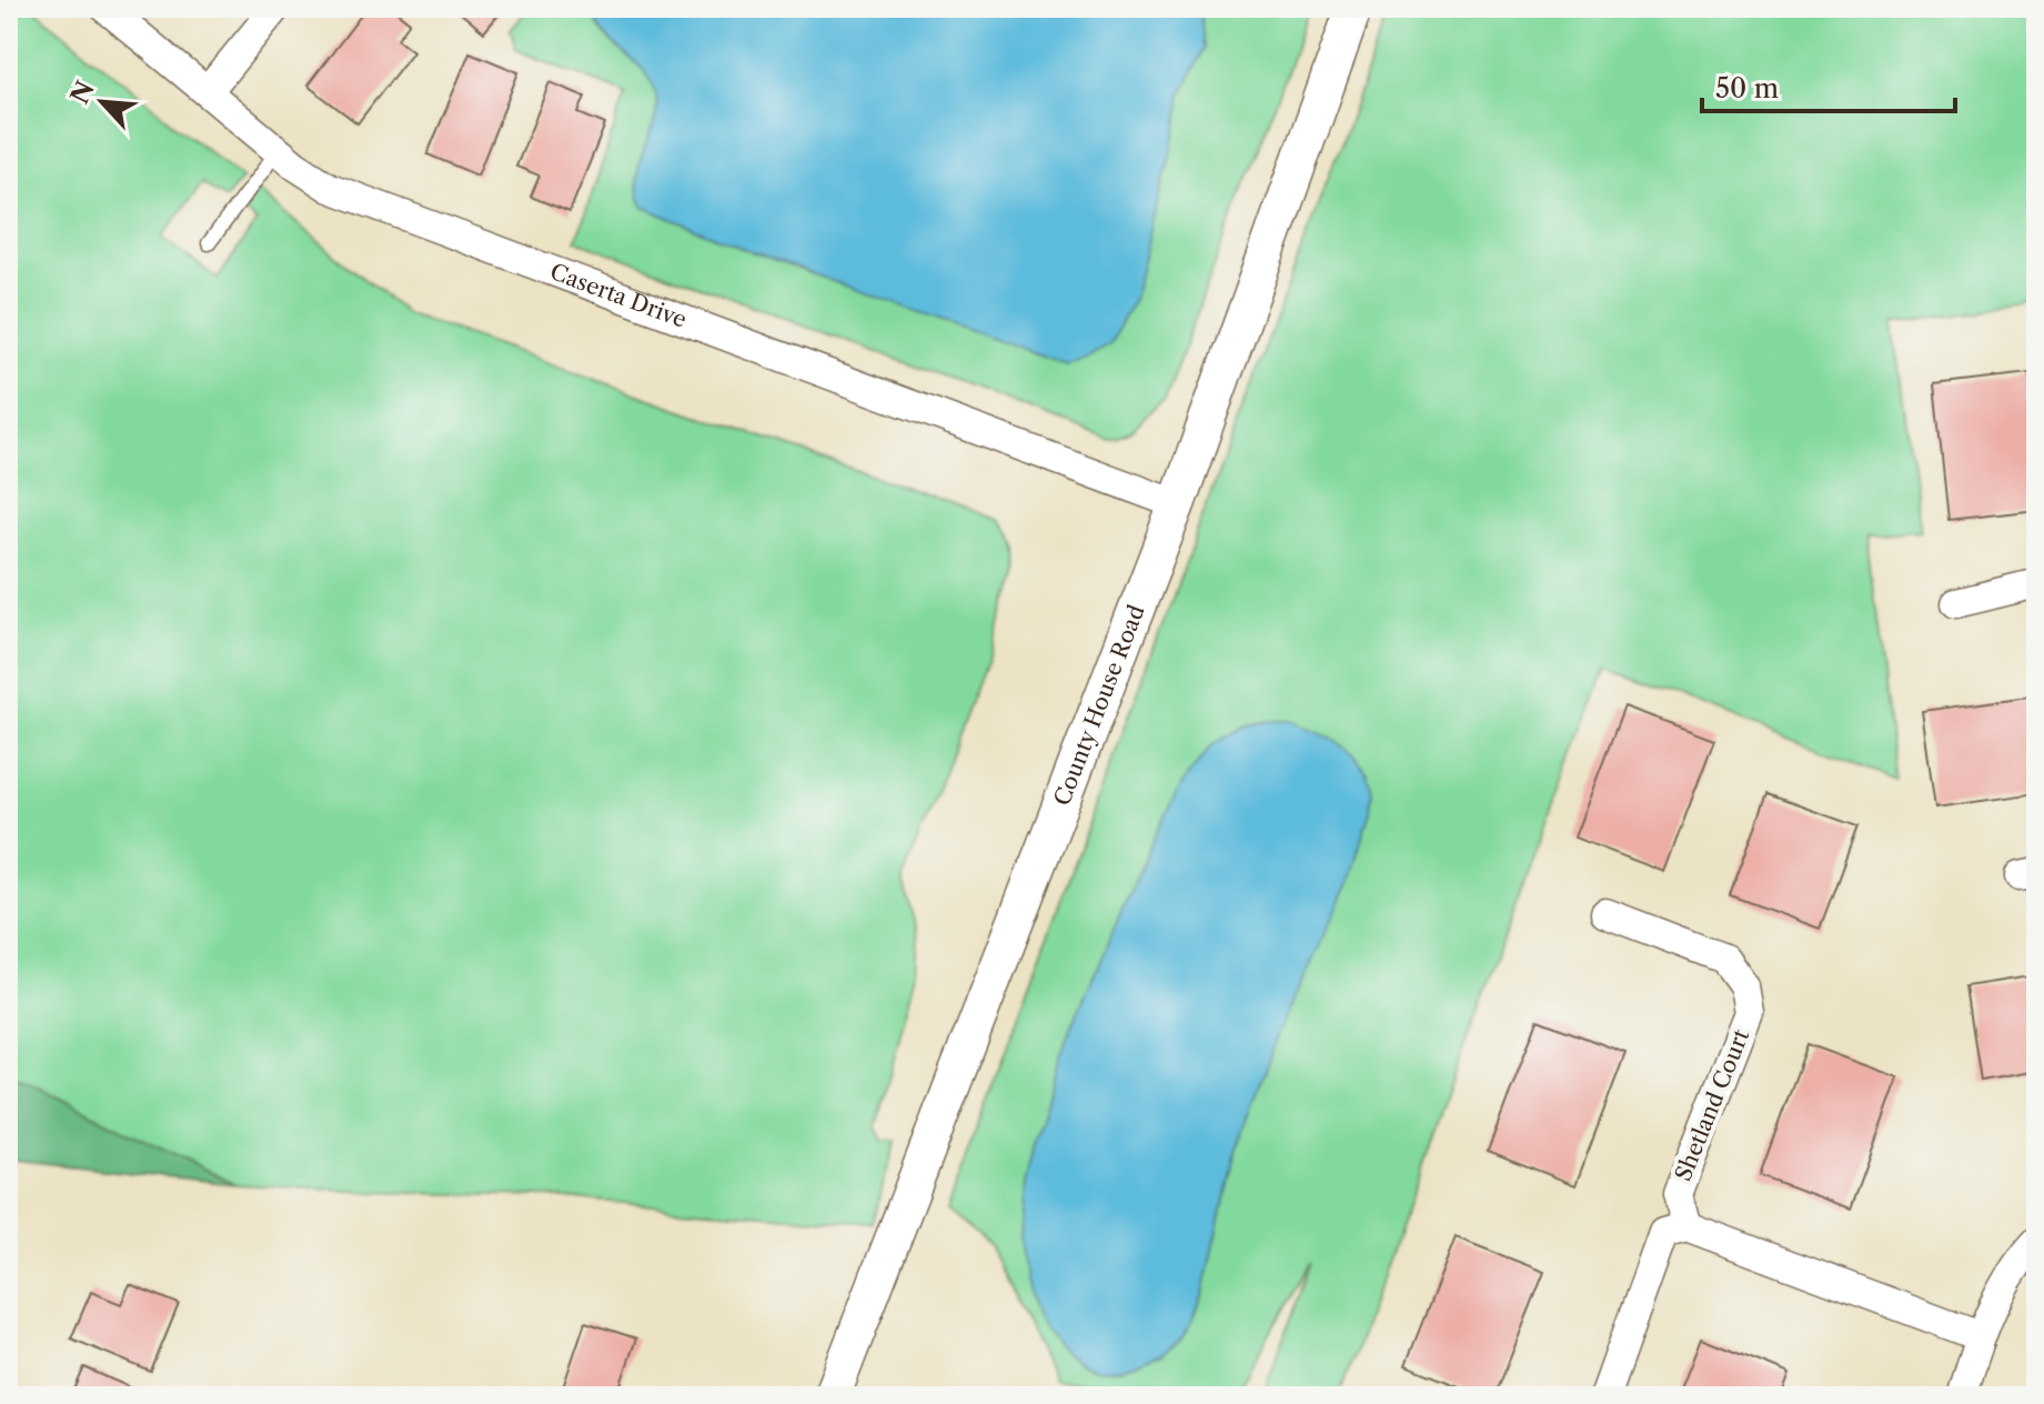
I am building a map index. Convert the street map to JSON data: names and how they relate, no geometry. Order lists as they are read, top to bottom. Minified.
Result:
{"streets":{"street":["Caserta Drive","County House Road","Shetland Court"]},"crossings":[["Caserta Drive","County House Road"]],"scale_bar":"50 m","north":"top left"}
